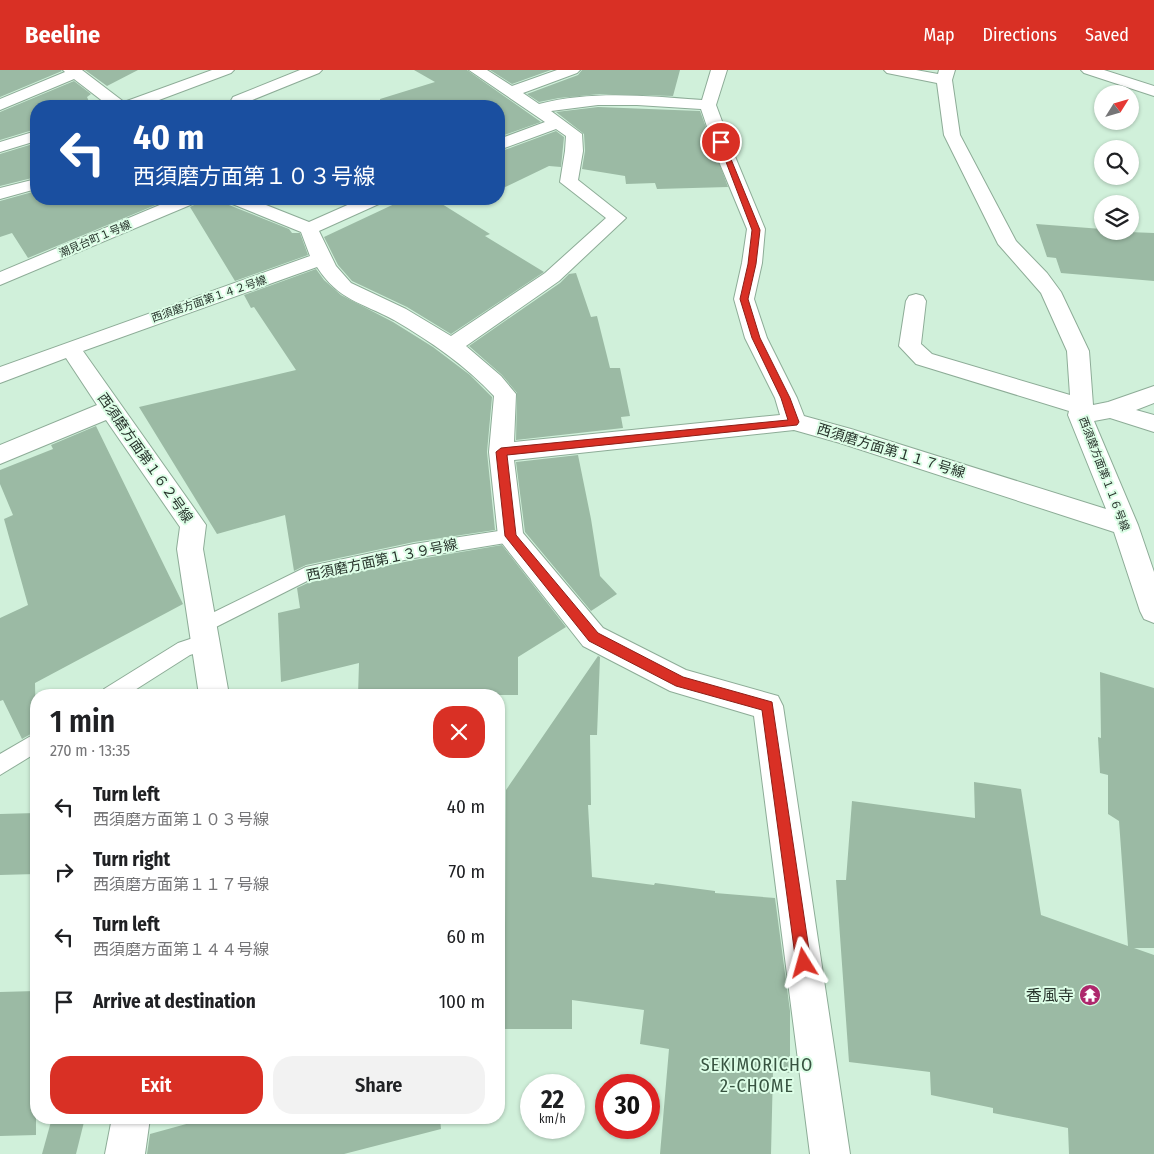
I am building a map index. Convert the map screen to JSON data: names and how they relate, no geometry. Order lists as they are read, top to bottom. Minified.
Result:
{"streets":{"street":["潮見台町１号線","西須磨方面第１４２号線","西須磨方面第１１７号線","西須磨方面第１６２号線","西須磨方面第１１６号線"],"lane":["西須磨方面第１３９号線"]},"crossings":[["西須磨方面第１４２号線","西須磨方面第１６２号線"],["西須磨方面第１１７号線","西須磨方面第１１６号線"],["西須磨方面第１６２号線","西須磨方面第１３９号線"]],"districts":["SEKIMORICHO 2-CHOME"],"places":{"temple":["香風寺"]},"north":"top right","page":{"header":"Beeline","nav":["Map","Directions","Saved"],"turn":["40 m","西須磨方面第１０３号線"],"heading":["1 min","270 m · 13:35"],"list":[{"name":"Turn left","note":"西須磨方面第１０３号線","value":"40 m"},{"name":"Turn right","note":"西須磨方面第１１７号線","value":"70 m"},{"name":"Turn left","note":"西須磨方面第１４４号線","value":"60 m"},{"name":"Arrive at destination","value":"100 m"}],"buttons":["Exit","Share"],"speed":"22 km/h","limit":"30"}}
